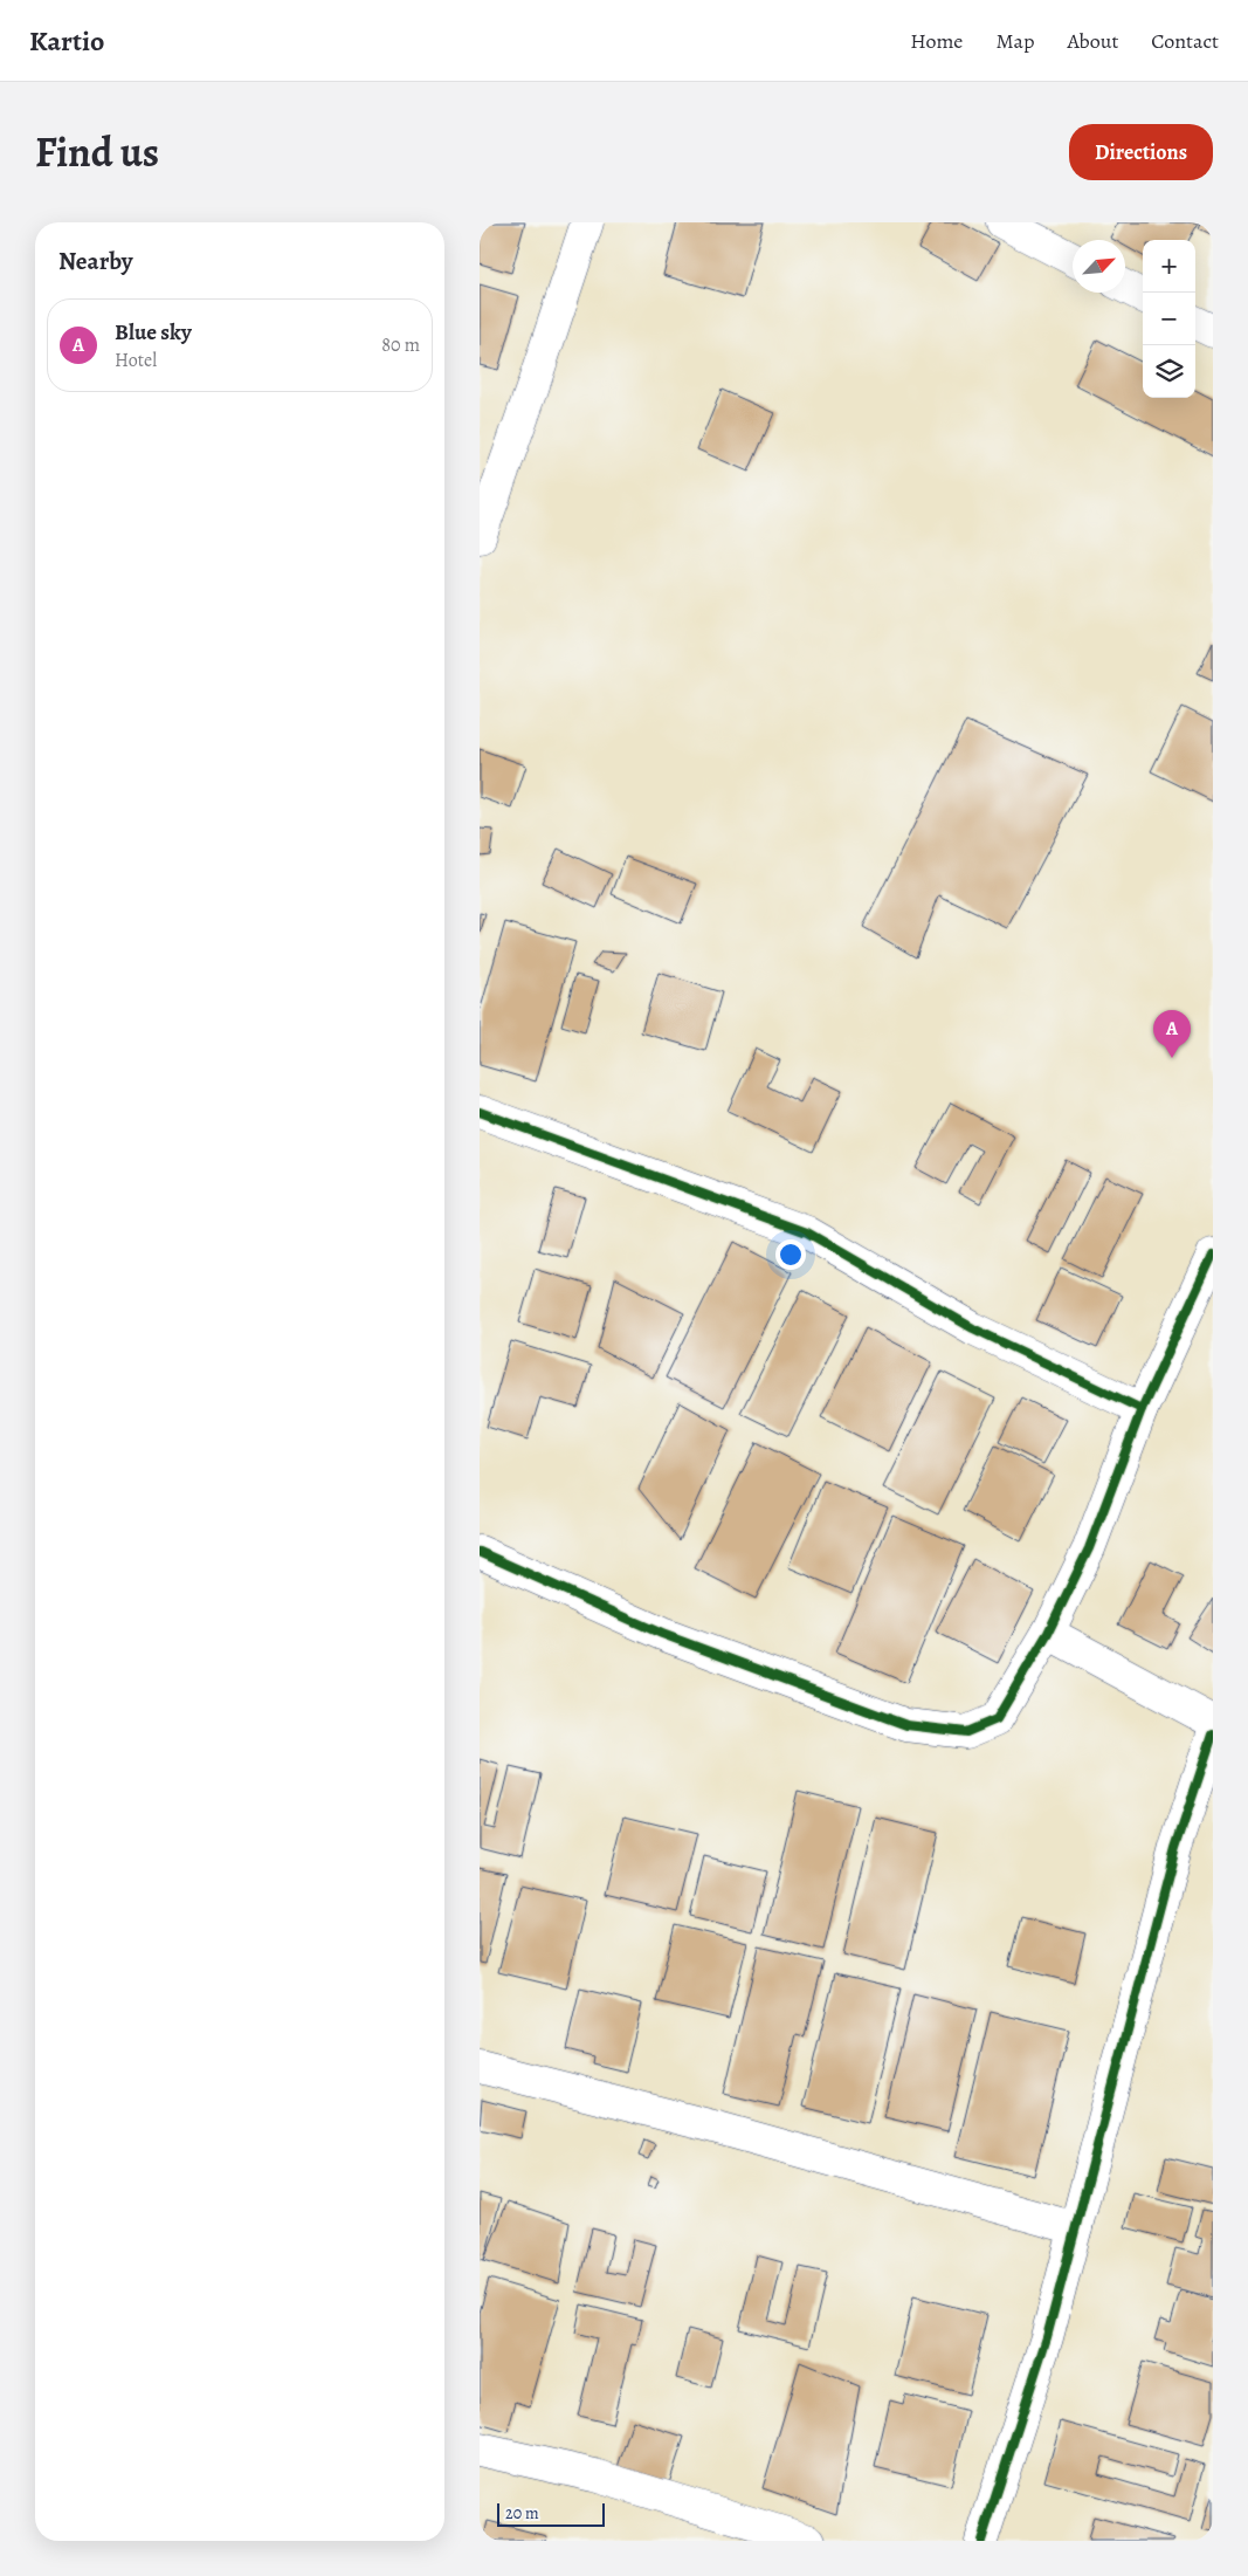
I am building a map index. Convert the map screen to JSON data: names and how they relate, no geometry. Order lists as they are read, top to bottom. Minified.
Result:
{"scale_bar":"20 m","north":"top right","page":{"header":"Kartio","nav":["Home","Map","About","Contact"],"title":"Find us","buttons":"Directions","heading":"Nearby","map_buttons":["+","−"],"list":[{"mark":"A","name":"Blue sky","note":"Hotel","value":"80 m"}],"pins":"A","scale":"20 m"}}
